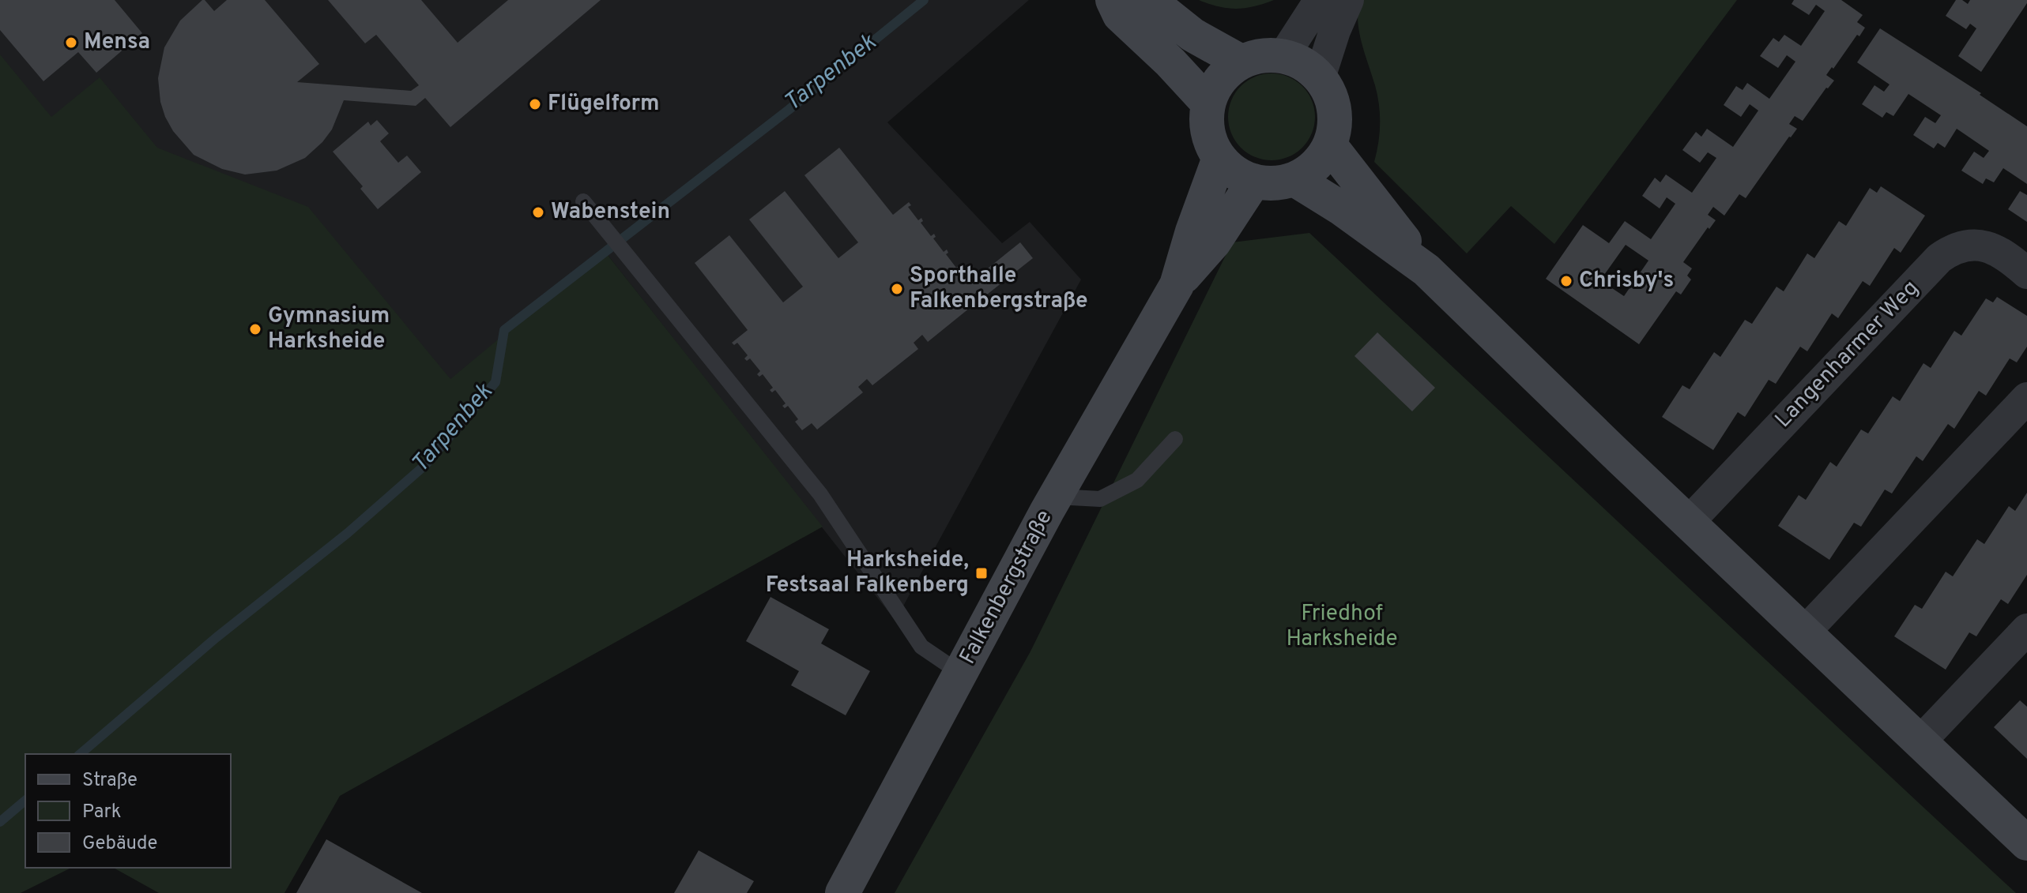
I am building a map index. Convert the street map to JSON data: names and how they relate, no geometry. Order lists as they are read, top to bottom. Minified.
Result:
{"streets":{"main road":["Falkenbergstraße"],"street":["Langenharmer Weg"]},"water":["Tarpenbek"],"parks":["Friedhof Harksheide"],"places":{"other":["Mensa","Flügelform","Wabenstein","Chrisby's","Sporthalle Falkenbergstraße","Gymnasium Harksheide"],"transit":["Harksheide, Festsaal Falkenberg"]},"legend":["Straße","Park","Gebäude"]}
